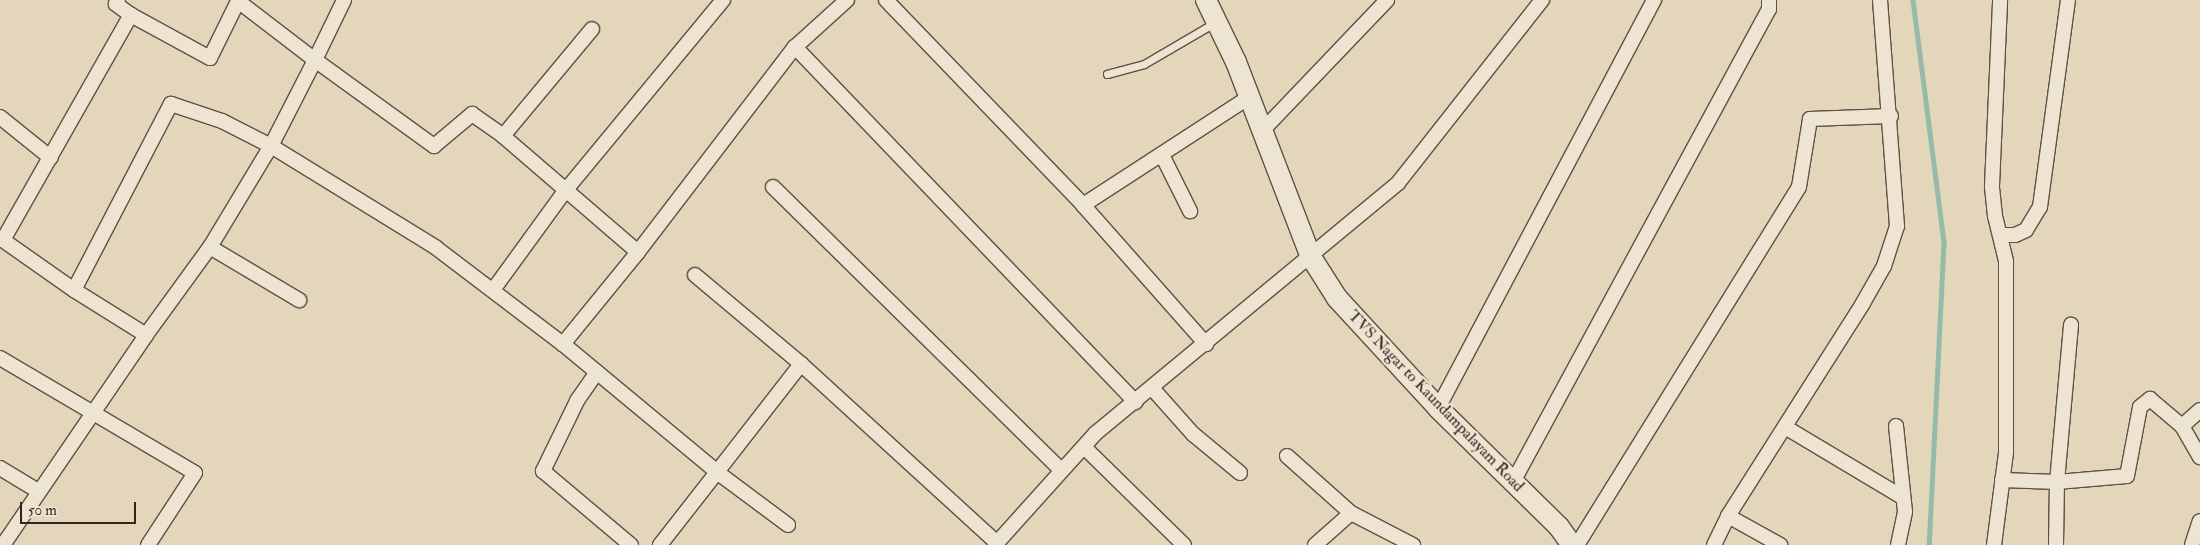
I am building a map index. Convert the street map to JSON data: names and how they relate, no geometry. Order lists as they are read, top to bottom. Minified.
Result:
{"streets":{"street":["TVS Nagar to Kaundampalayam Road"]},"scale_bar":"50 m"}
